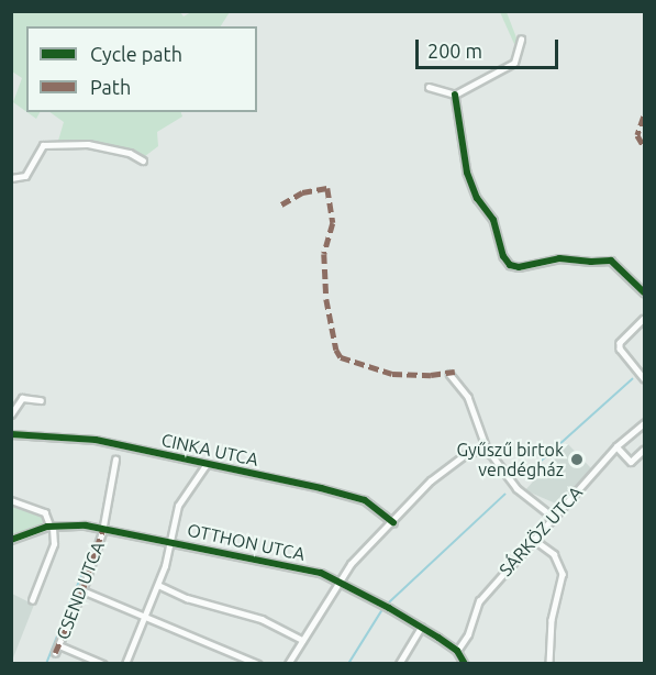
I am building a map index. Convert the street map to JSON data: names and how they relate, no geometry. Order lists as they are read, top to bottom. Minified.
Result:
{"streets":{"street":["CINKA UTCA","SÁRKÖZ UTCA","OTTHON UTCA","CSEND UTCA"]},"crossings":[["SÁRKÖZ UTCA","OTTHON UTCA"],["OTTHON UTCA","CSEND UTCA"]],"places":["Gyűszű birtok vendégház"],"legend":["Cycle path","Path"],"scale_bar":"200 m"}
